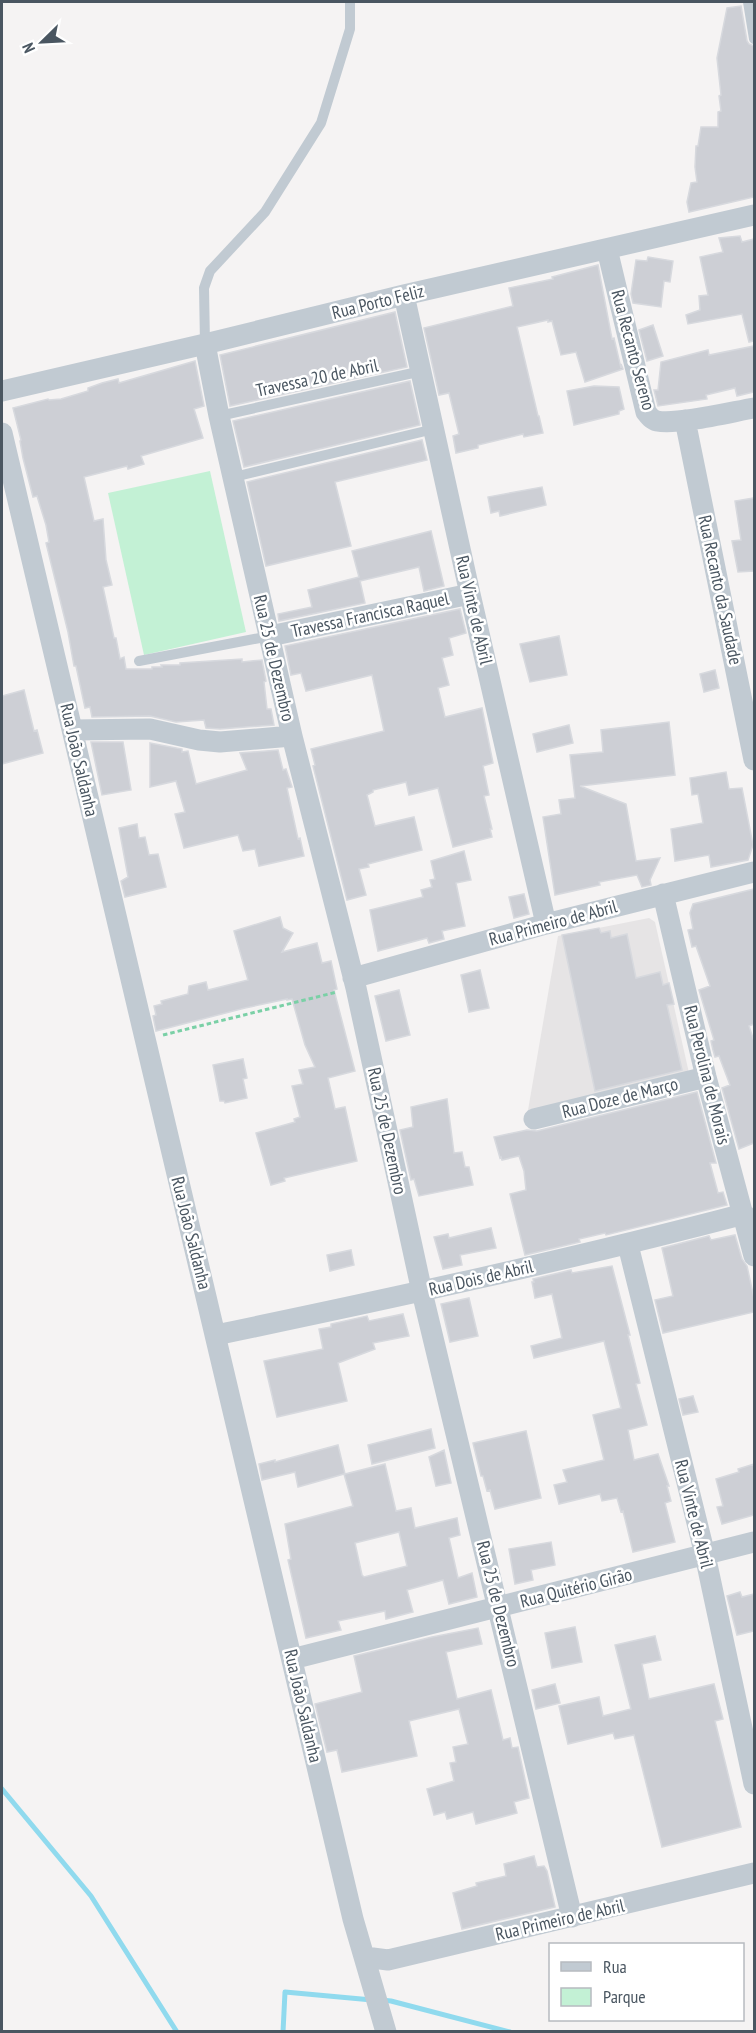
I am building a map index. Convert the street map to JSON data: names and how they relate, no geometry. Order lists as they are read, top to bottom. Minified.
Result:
{"streets":{"street":["Rua Porto Feliz","Rua Recanto Sereno","Rua Recanto da Saudade","Rua Vinte de Abril","Travessa Francisca Raquel","Rua 25 de Dezembro","Rua João Saldanha","Rua Primeiro de Abril","Rua Perolina de Morais","Rua Doze de Março","Rua Dois de Abril","Rua Quitério Girão"],"lane":["Travessa 20 de Abril"]},"crossings":[["Rua Porto Feliz","Rua Recanto Sereno"],["Rua Porto Feliz","Rua Vinte de Abril"],["Rua Porto Feliz","Rua 25 de Dezembro"],["Rua Recanto Sereno","Rua Recanto da Saudade"],["Travessa 20 de Abril","Rua Vinte de Abril"],["Travessa 20 de Abril","Rua 25 de Dezembro"],["Rua Vinte de Abril","Travessa Francisca Raquel"],["Rua Vinte de Abril","Rua Primeiro de Abril"],["Rua Vinte de Abril","Rua Dois de Abril"],["Rua Vinte de Abril","Rua Quitério Girão"],["Travessa Francisca Raquel","Rua 25 de Dezembro"],["Rua 25 de Dezembro","Rua Primeiro de Abril"],["Rua 25 de Dezembro","Rua Dois de Abril"],["Rua 25 de Dezembro","Rua Quitério Girão"],["Rua João Saldanha","Rua Primeiro de Abril"],["Rua João Saldanha","Rua Dois de Abril"],["Rua João Saldanha","Rua Quitério Girão"],["Rua Primeiro de Abril","Rua Perolina de Morais"],["Rua Perolina de Morais","Rua Doze de Março"],["Rua Perolina de Morais","Rua Dois de Abril"]],"legend":["Rua","Parque"],"north":"bottom left"}
